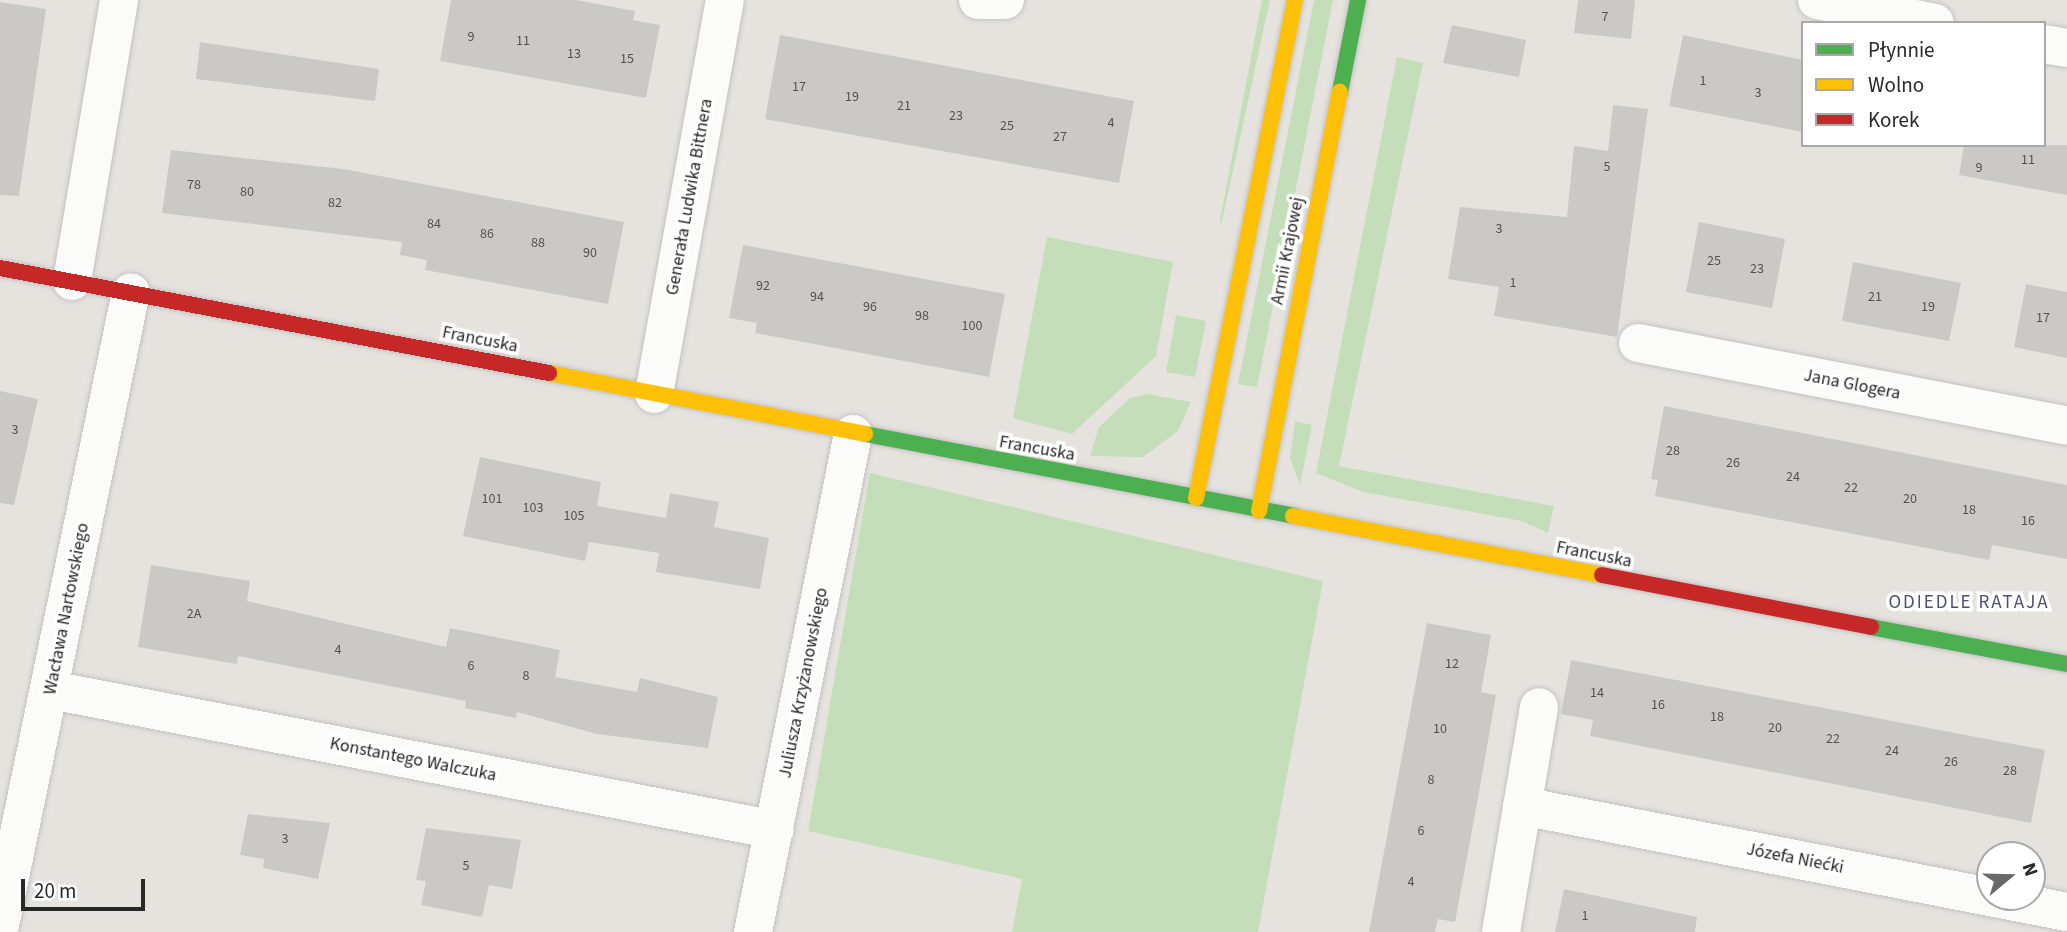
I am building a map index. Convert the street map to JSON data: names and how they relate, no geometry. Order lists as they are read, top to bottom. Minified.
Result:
{"streets":{"street":["Generała Ludwika Bittnera","Armii Krajowej","Francuska","Jana Glogera","Wacława Nartowskiego","Juliusza Krzyżanowskiego","Konstantego Walczuka","Józefa Niećki"]},"crossings":[["Generała Ludwika Bittnera","Francuska"],["Armii Krajowej","Francuska"],["Francuska","Wacława Nartowskiego"],["Francuska","Juliusza Krzyżanowskiego"],["Wacława Nartowskiego","Konstantego Walczuka"],["Juliusza Krzyżanowskiego","Konstantego Walczuka"]],"districts":["ODIEDLE RATAJA"],"house_numbers":["7","9","11","13","15","1","17","3","19","21","23","4","25","27","11","5","9","78","80","82","84","3","86","88","90","25","23","1","92","94","21","96","19","98","17","100","3","28","26","24","22","101","20","103","18","105","16","2A","4","12","6","8","14","16","18","20","10","22","24","26","28","8","6","3","5","4","1"],"legend":["Płynnie","Wolno","Korek"],"scale_bar":"20 m","north":"right"}
